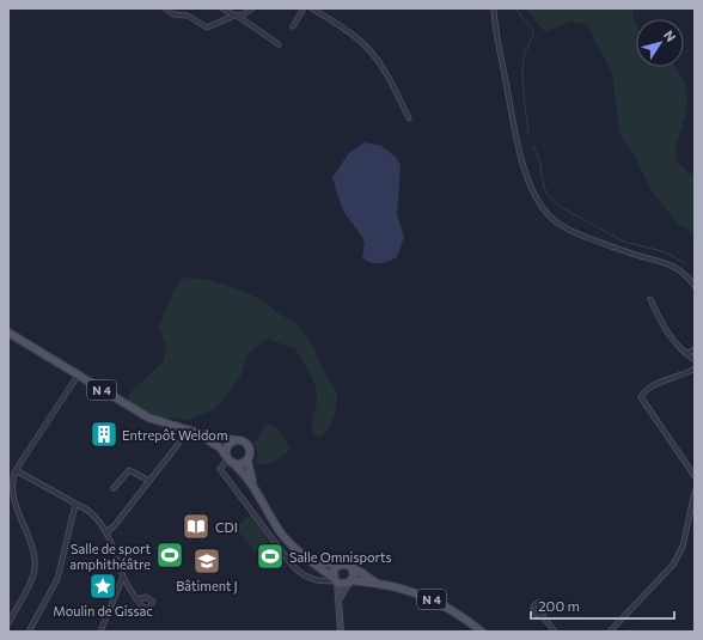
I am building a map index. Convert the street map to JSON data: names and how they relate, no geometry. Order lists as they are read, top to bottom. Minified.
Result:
{"streets":{"main road":["N 4"]},"places":{"building":["Entrepôt Weldom"],"library":["CDI"],"sports":["Salle de sport amphithéâtre","Salle Omnisports"],"school or university":["Bâtiment J"],"place":["Moulin de Gissac"]},"scale_bar":"200 m","north":"top right"}
